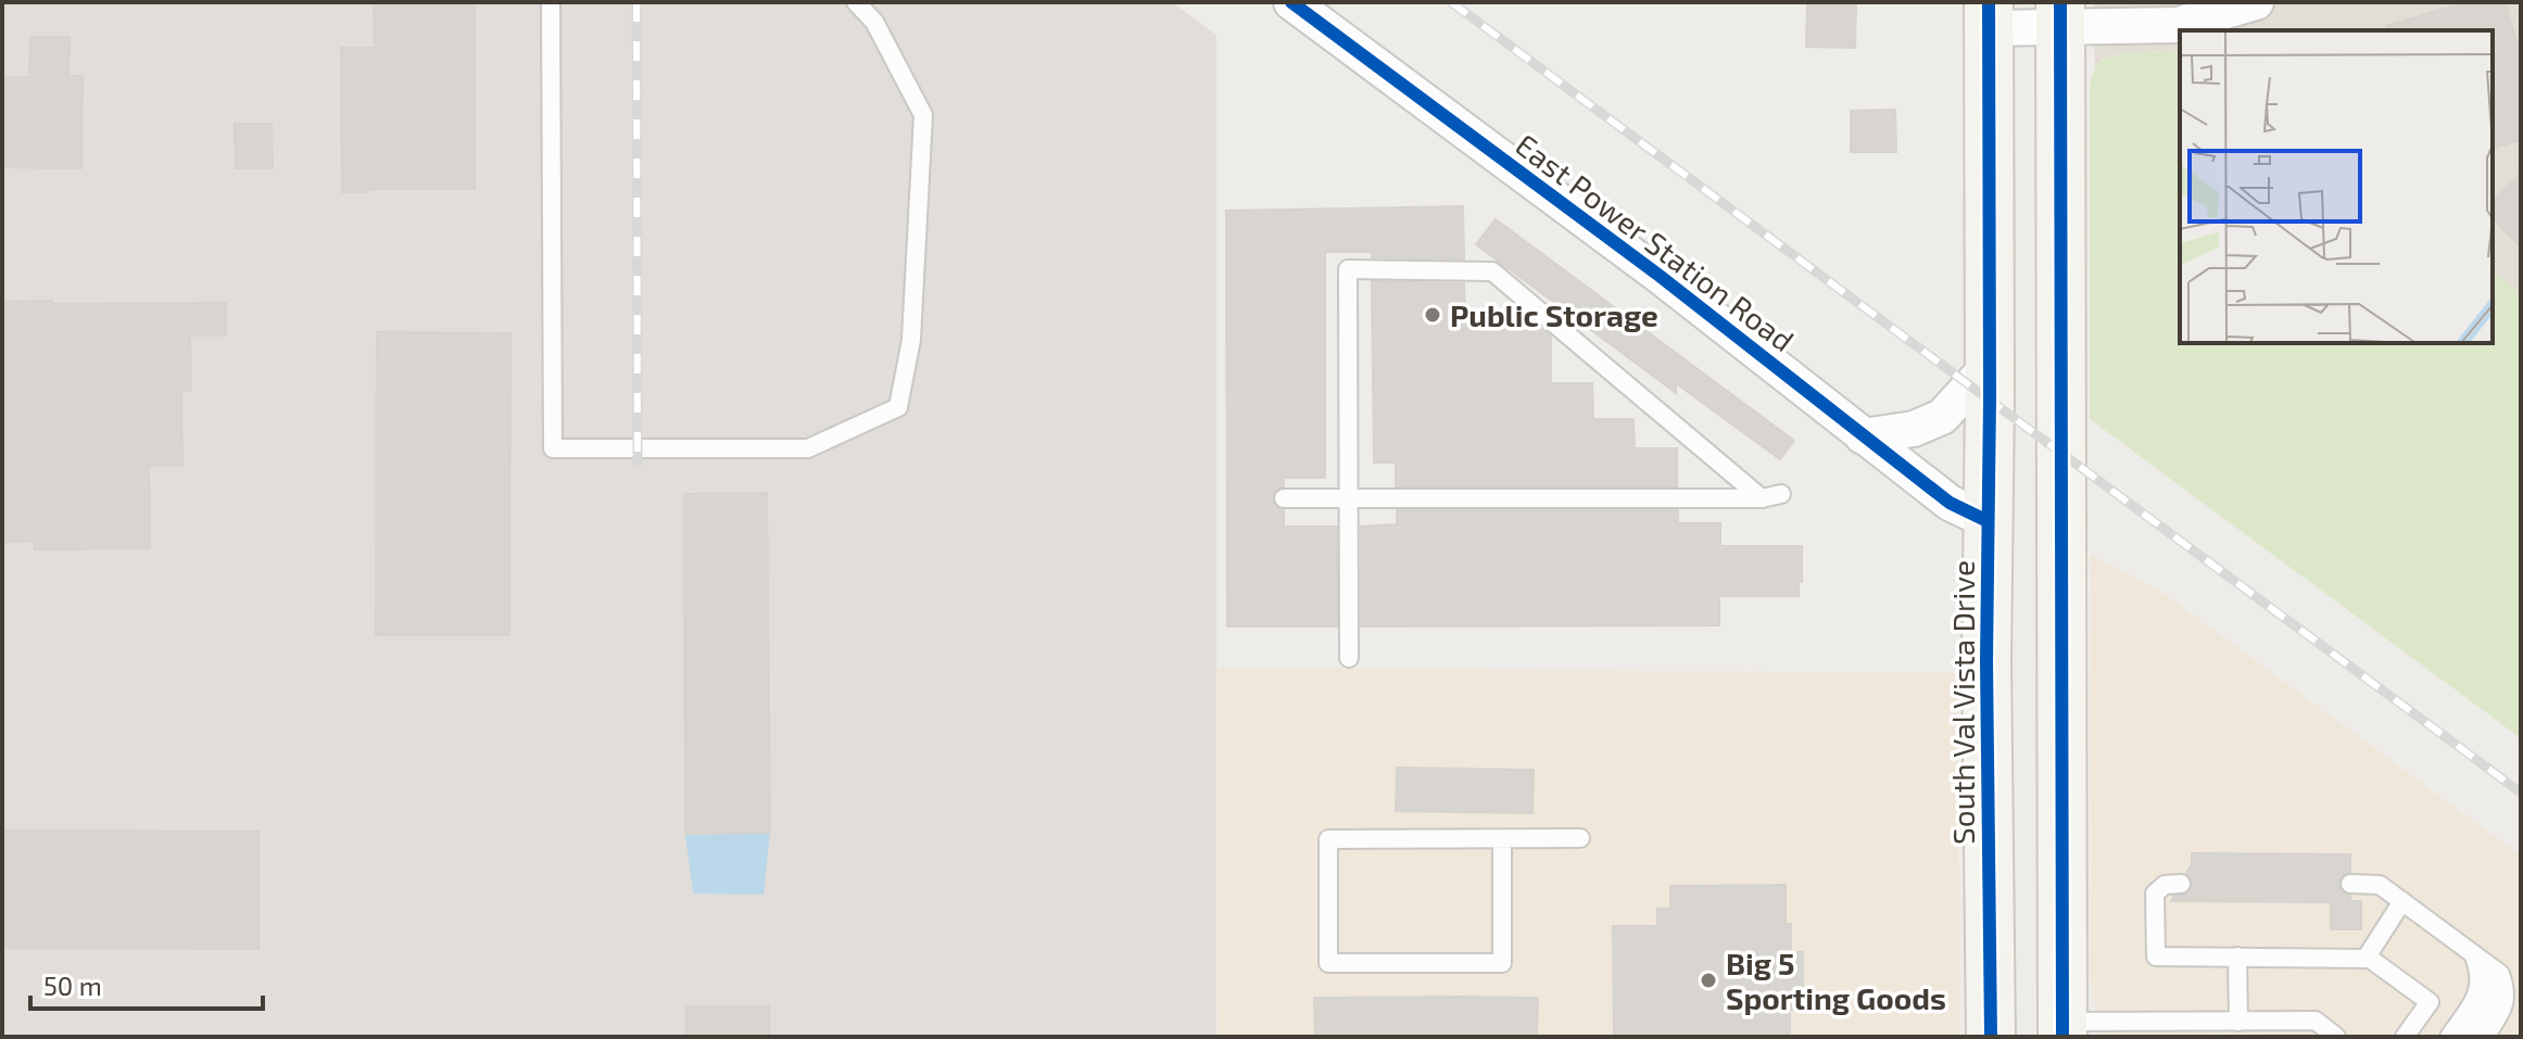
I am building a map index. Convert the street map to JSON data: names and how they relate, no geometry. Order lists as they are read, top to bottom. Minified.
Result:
{"streets":{"main road":["South Val Vista Drive"],"street":["East Power Station Road"]},"crossings":[["East Power Station Road","South Val Vista Drive"]],"places":["Public Storage","Big 5 Sporting Goods"],"scale_bar":"50 m"}
